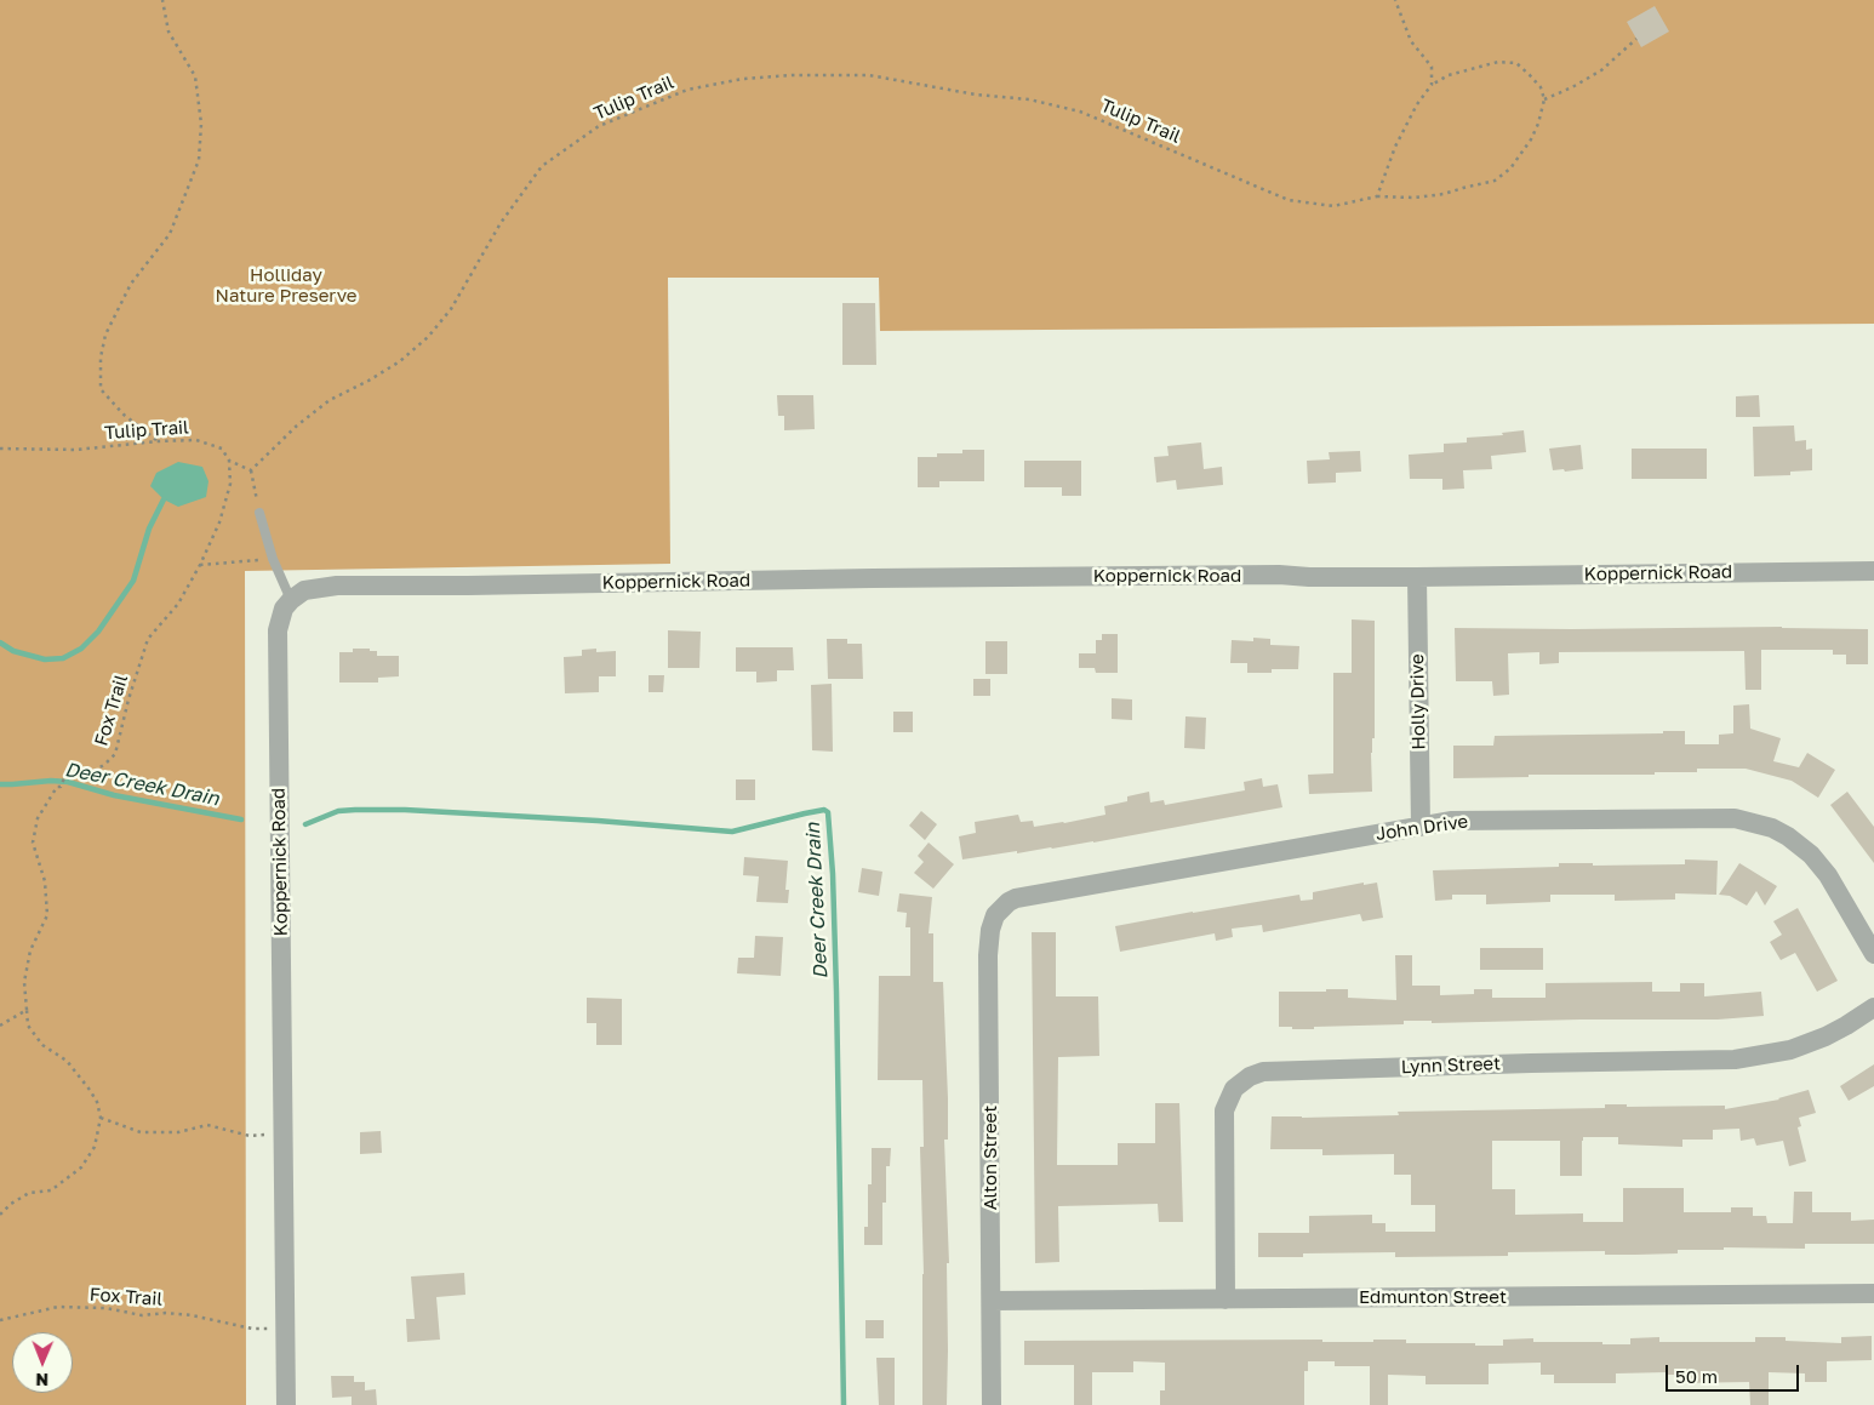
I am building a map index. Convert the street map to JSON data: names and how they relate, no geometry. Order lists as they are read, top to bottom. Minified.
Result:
{"streets":{"street":["Koppernick Road","Holly Drive","John Drive","Lynn Street","Alton Street","Edmunton Street"],"path":["Tulip Trail","Fox Trail"]},"crossings":[["Tulip Trail","Fox Trail"],["Koppernick Road","Holly Drive"],["Koppernick Road","Fox Trail"],["Holly Drive","John Drive"],["John Drive","Alton Street"],["Lynn Street","Edmunton Street"],["Alton Street","Edmunton Street"]],"water":["Deer Creek Drain"],"parks":["Holliday Nature Preserve"],"scale_bar":"50 m","north":"bottom"}
